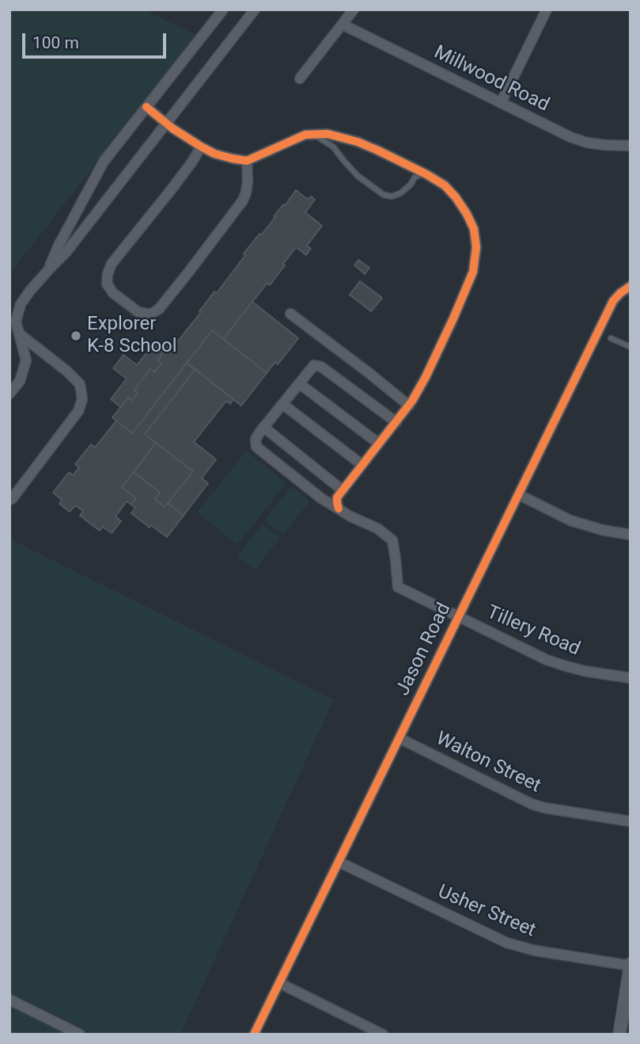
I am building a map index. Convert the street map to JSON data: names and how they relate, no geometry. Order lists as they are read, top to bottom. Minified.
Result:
{"streets":{"street":["Millwood Road","Tillery Road","Jason Road","Walton Street","Usher Street"]},"crossings":[["Tillery Road","Jason Road"],["Jason Road","Walton Street"],["Jason Road","Usher Street"]],"places":["Explorer K-8 School"],"scale_bar":"100 m"}
